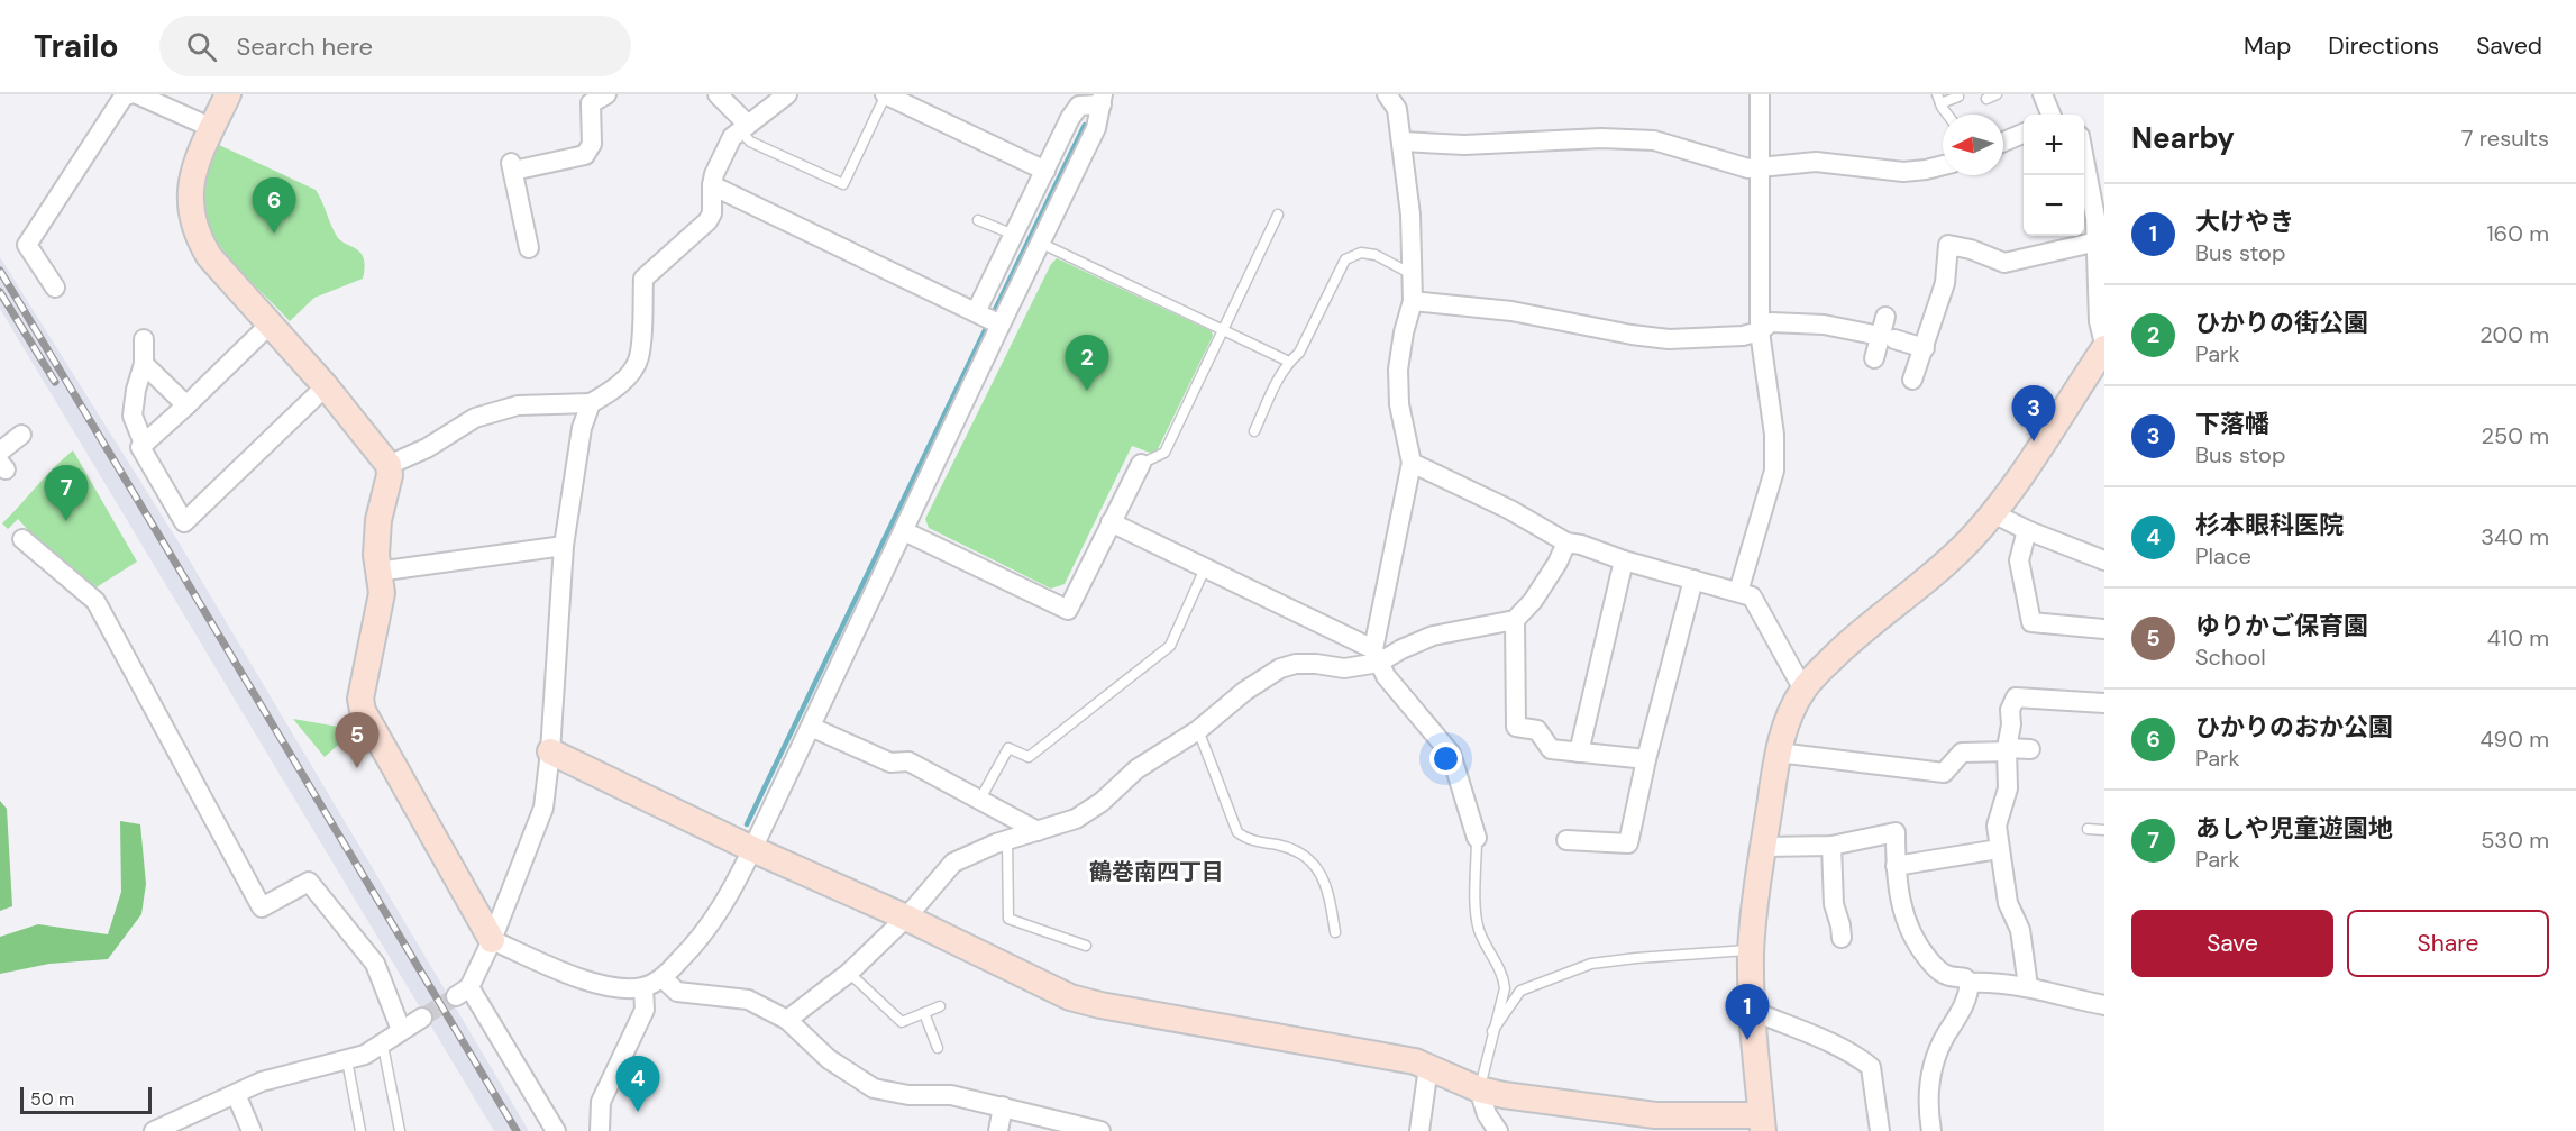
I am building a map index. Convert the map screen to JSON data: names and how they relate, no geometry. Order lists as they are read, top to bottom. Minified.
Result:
{"districts":["鶴巻南四丁目"],"scale_bar":"50 m","north":"left","page":{"header":"Trailo","search":"Search here","nav":["Map","Directions","Saved"],"heading":["Nearby","7 results"],"map_buttons":["+","−"],"pins":["6","2","3","7","5","1","4"],"list":[{"mark":"1","name":"大けやき","note":"Bus stop","value":"160 m"},{"mark":"2","name":"ひかりの街公園","note":"Park","value":"200 m"},{"mark":"3","name":"下落幡","note":"Bus stop","value":"250 m"},{"mark":"4","name":"杉本眼科医院","note":"Place","value":"340 m"},{"mark":"5","name":"ゆりかご保育園","note":"School","value":"410 m"},{"mark":"6","name":"ひかりのおか公園","note":"Park","value":"490 m"},{"mark":"7","name":"あしや児童遊園地","note":"Park","value":"530 m"}],"buttons":["Save","Share"],"scale":"50 m"}}
